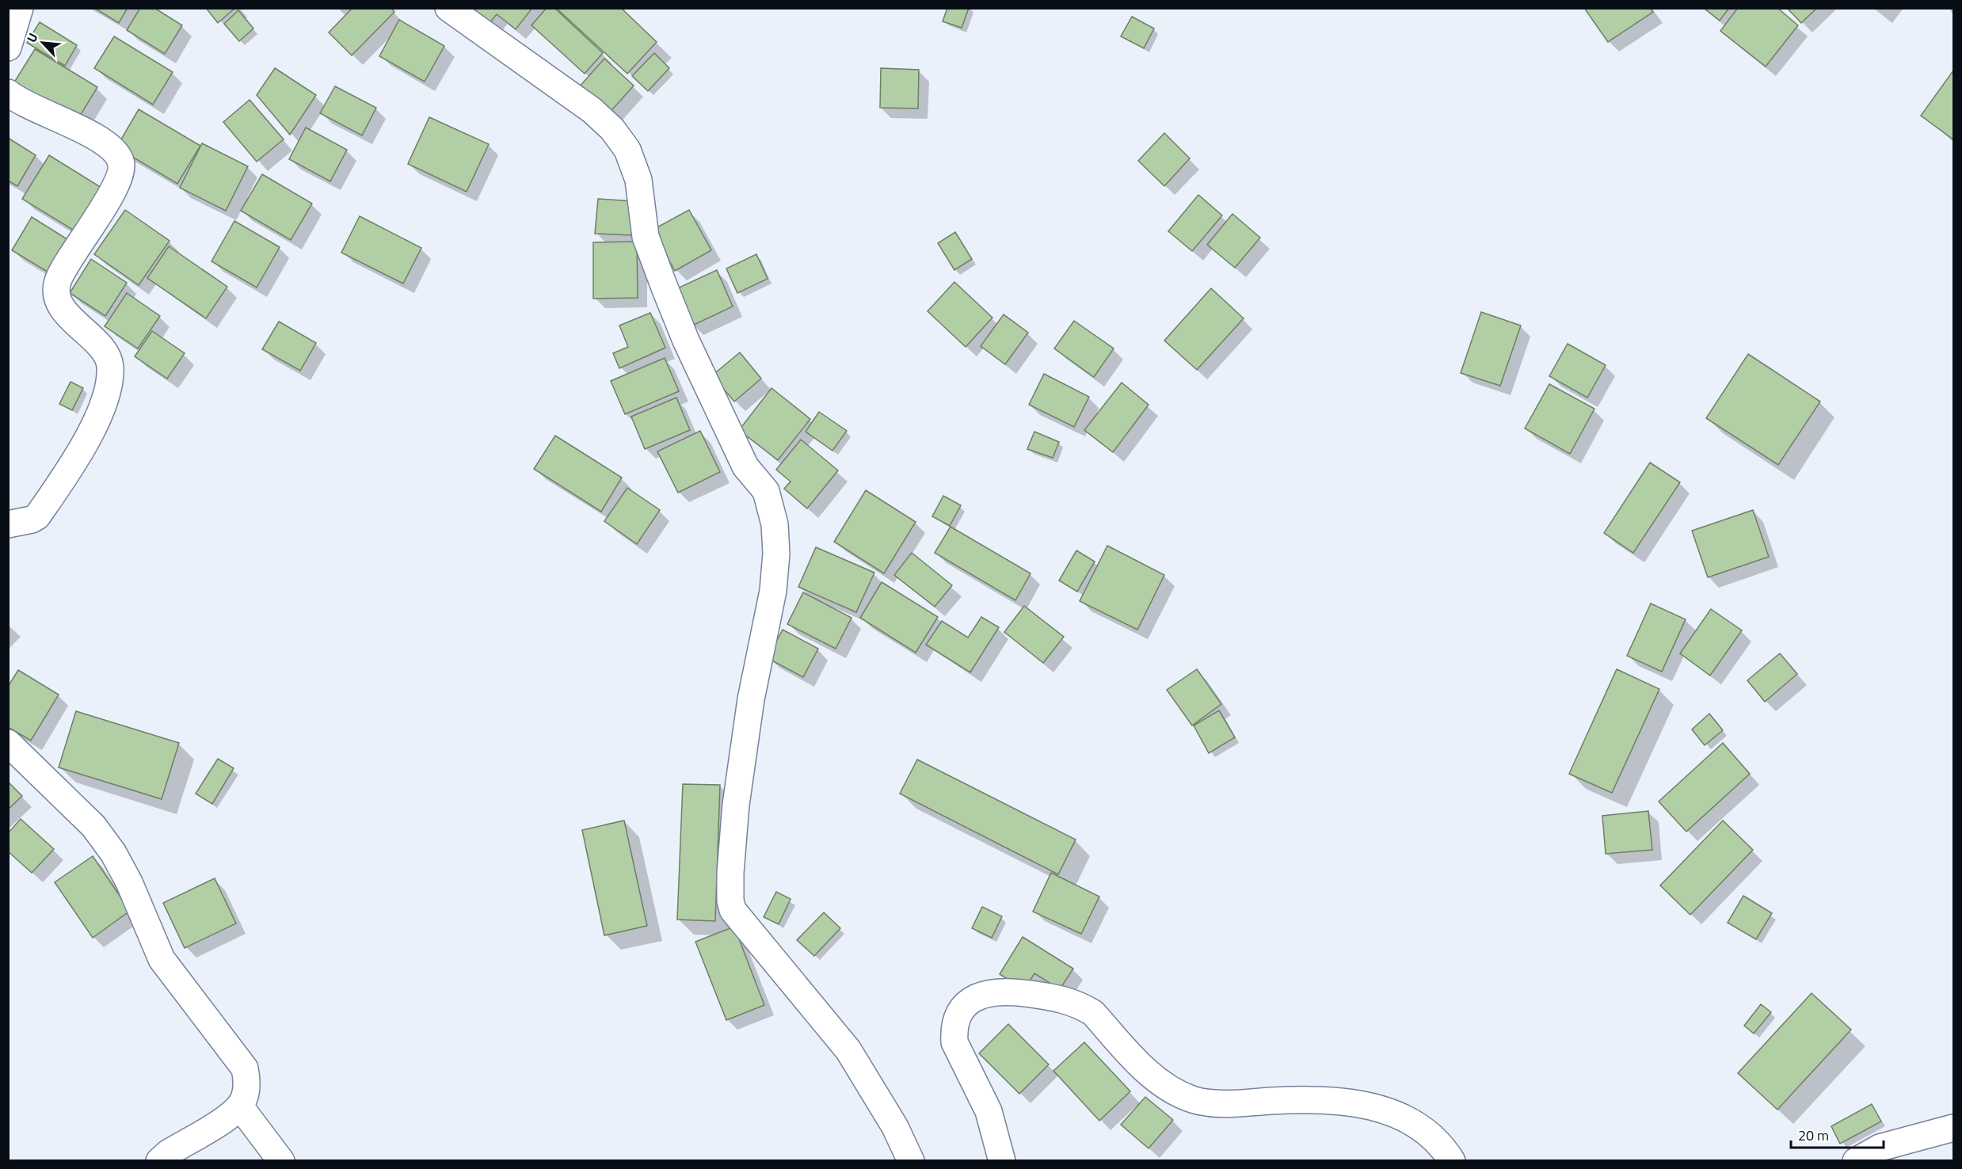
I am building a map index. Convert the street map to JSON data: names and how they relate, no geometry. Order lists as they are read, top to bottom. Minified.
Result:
{"scale_bar":"20 m","north":"top left"}
